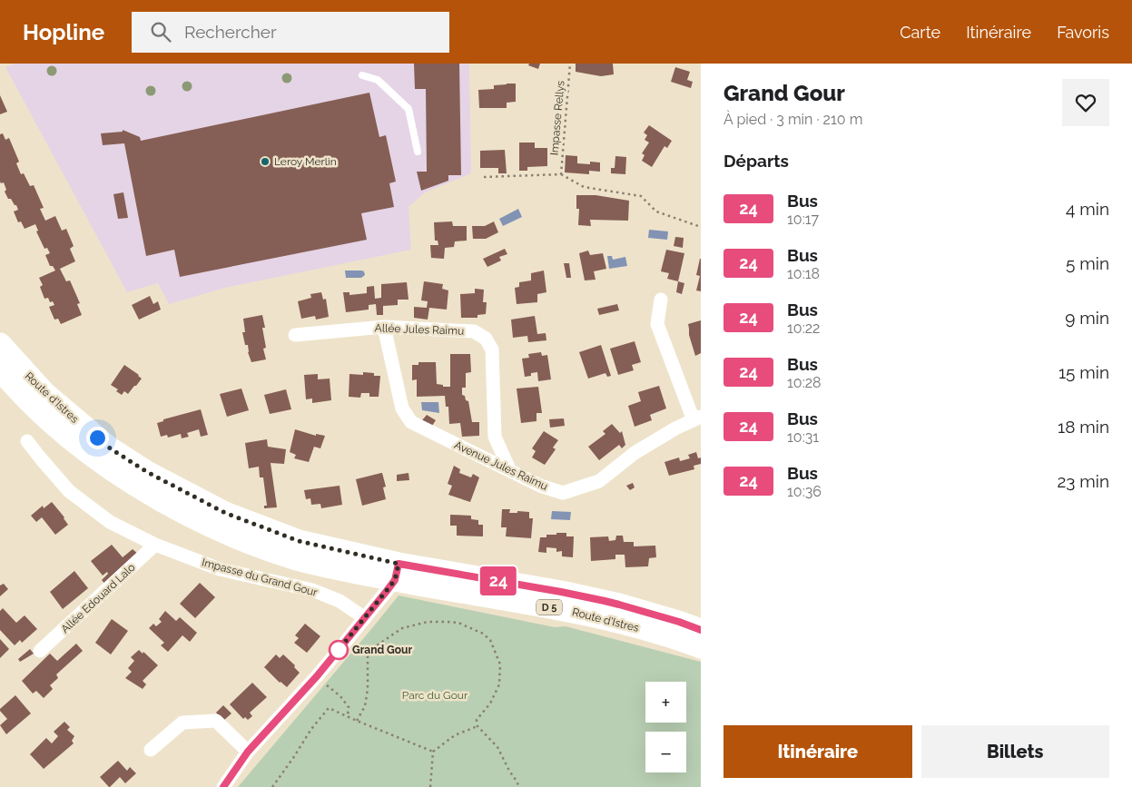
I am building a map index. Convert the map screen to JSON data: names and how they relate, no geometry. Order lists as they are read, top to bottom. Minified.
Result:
{"streets":{"main road":["Route d'Istres","D 5"],"street":["Allée Jules Raimu","Avenue Jules Raimu","Impasse du Grand Gour","Allée Edouard Lalo"],"path":["Impasse Rellys"]},"crossings":[["Allée Jules Raimu","Avenue Jules Raimu"],["Impasse du Grand Gour","Allée Edouard Lalo"]],"parks":["Parc du Gour"],"places":["Leroy Merlin","Grand Gour"],"lines":["bus line 24"],"page":{"header":"Hopline","search":"Rechercher","nav":["Carte","Itinéraire","Favoris"],"on_map":"24","heading":[["Grand Gour","À pied · 3 min · 210 m"],"Départs"],"list":[{"mark":"24","name":"Bus","note":"10:17","value":"4 min"},{"mark":"24","name":"Bus","note":"10:18","value":"5 min"},{"mark":"24","name":"Bus","note":"10:22","value":"9 min"},{"mark":"24","name":"Bus","note":"10:28","value":"15 min"},{"mark":"24","name":"Bus","note":"10:31","value":"18 min"},{"mark":"24","name":"Bus","note":"10:36","value":"23 min"}],"map_buttons":["+","−"],"buttons":["Itinéraire","Billets"]}}
